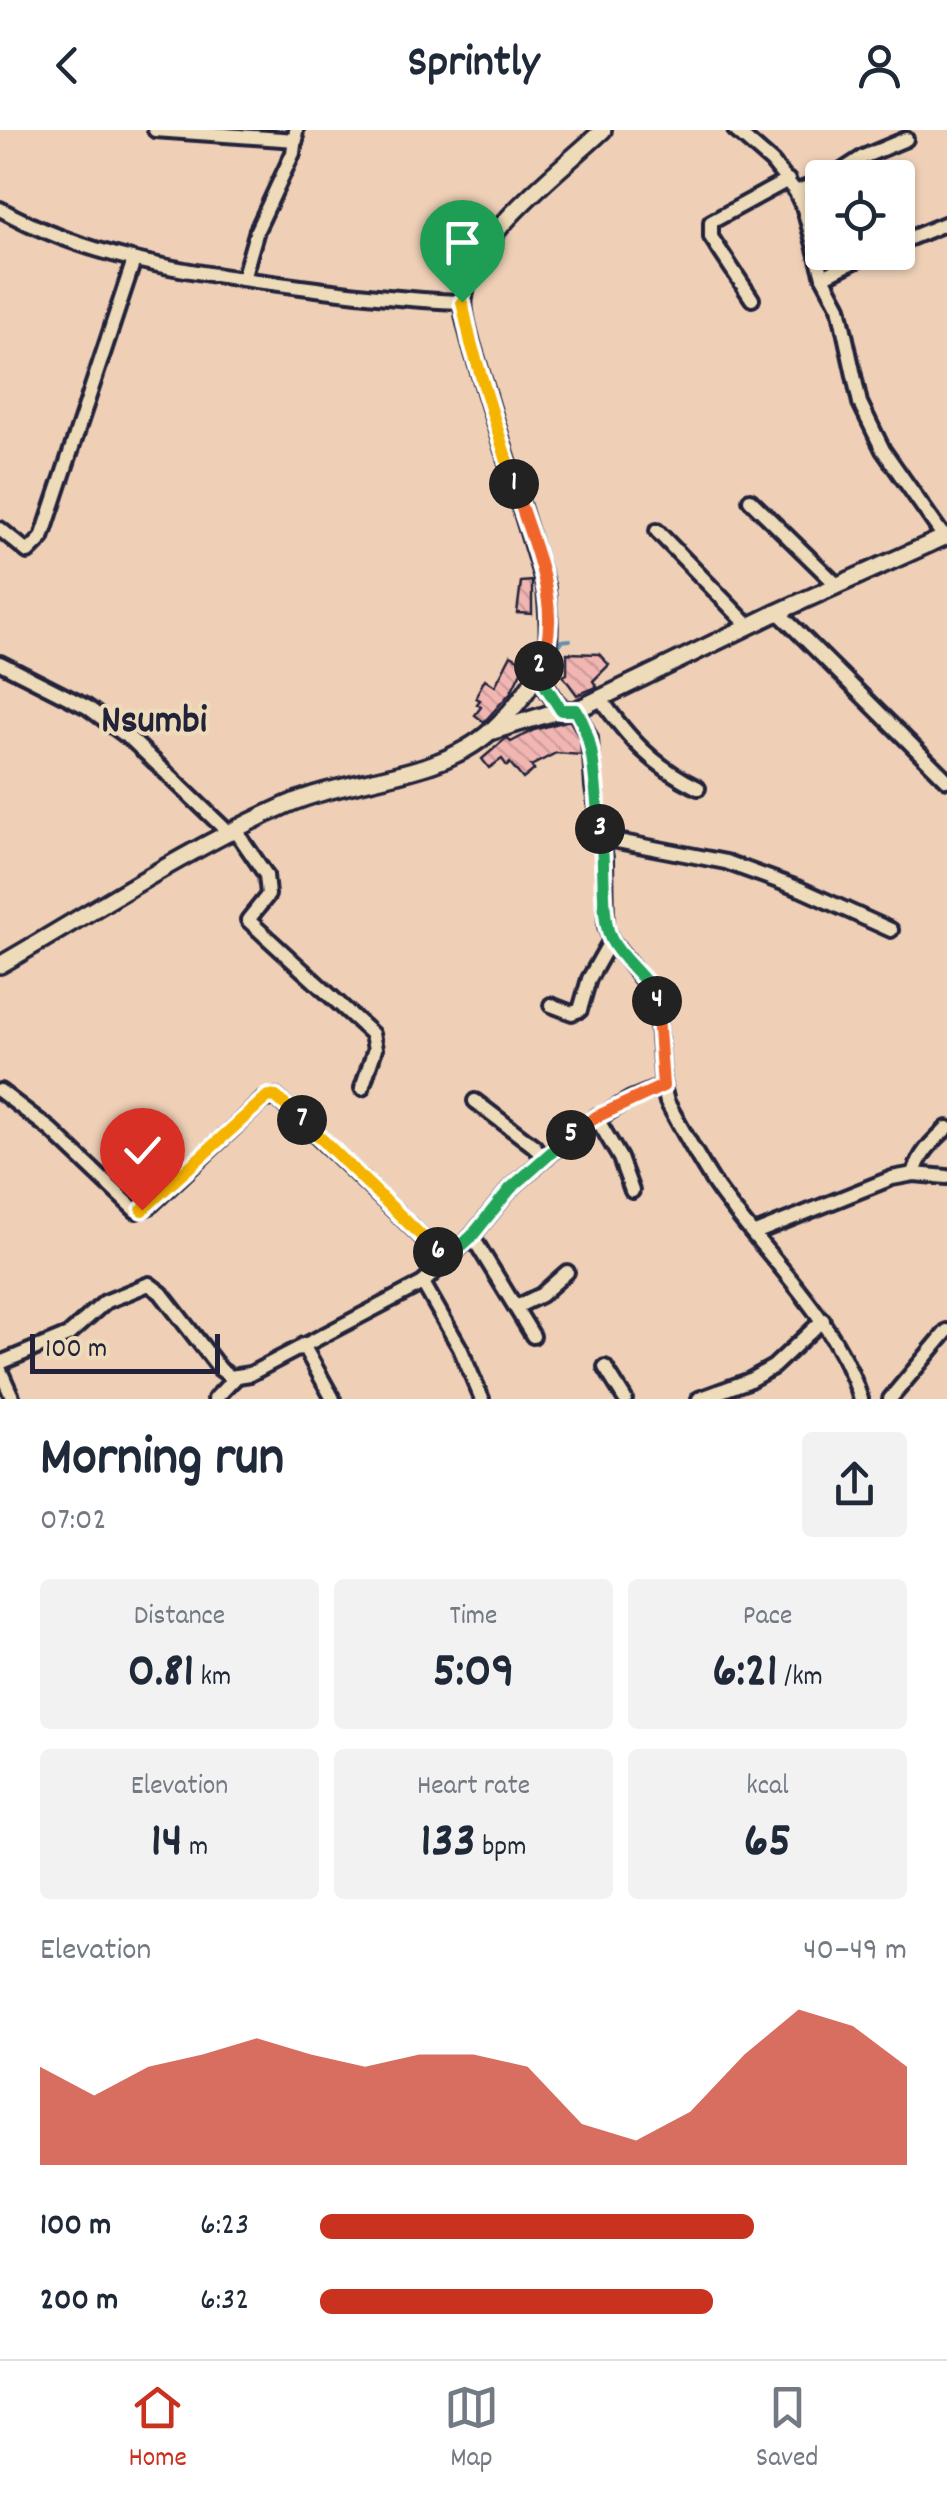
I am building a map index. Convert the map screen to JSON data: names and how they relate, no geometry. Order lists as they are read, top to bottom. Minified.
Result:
{"districts":["Nsumbi"],"scale_bar":"100 m","page":{"header":"Sprintly","pins":["1","2","3","4","7","5","6"],"scale":"100 m","heading":["Morning run","07:02"],"stats":[["Distance","0.81 km"],["Time","5:09"],["Pace","6:21 /km"],["Elevation","14 m"],["Heart rate","133 bpm"],["kcal","65"]],"chart":["Elevation","40–49 m"],"list":[{"name":"100 m","note":"6:23"},{"name":"200 m","note":"6:32"}],"tabs":["Home","Map","Saved"]}}
